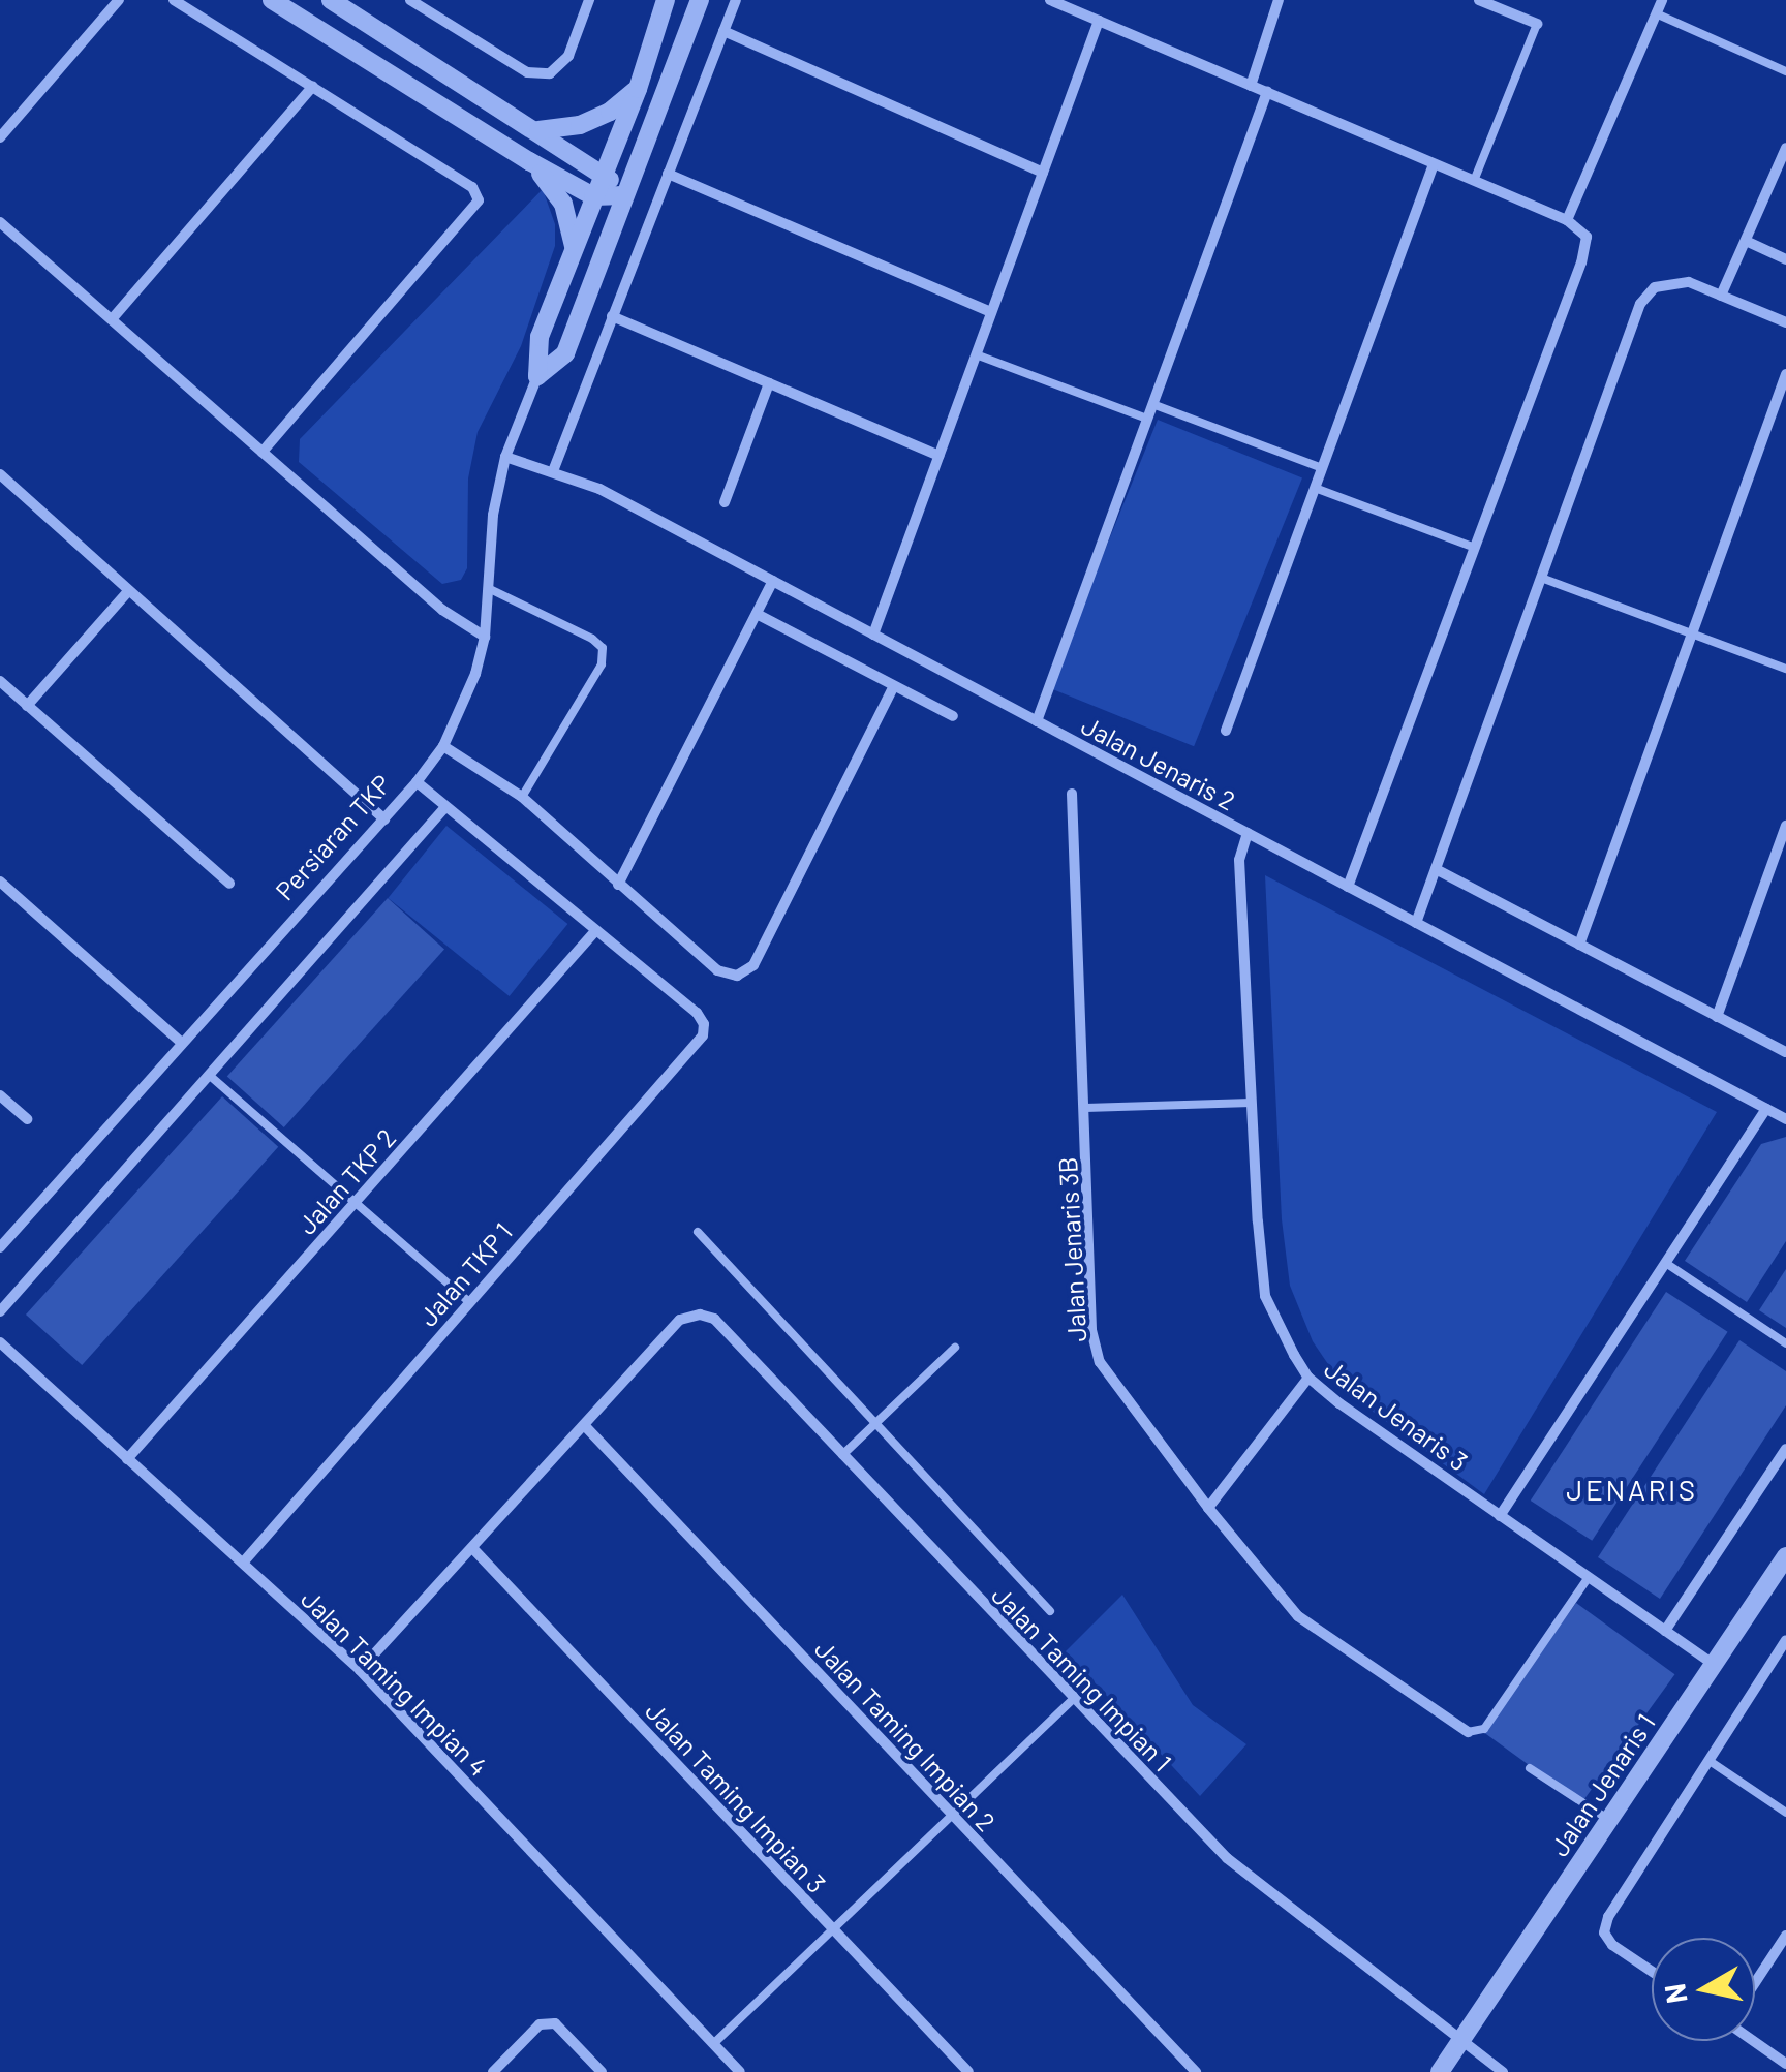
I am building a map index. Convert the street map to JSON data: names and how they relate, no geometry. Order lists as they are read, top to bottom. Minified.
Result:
{"streets":{"street":["Jalan Jenaris 2","Persiaran TKP","Jalan TKP 2","Jalan Jenaris 3B","Jalan TKP 1","Jalan Jenaris 3","Jalan Taming Impian 1","Jalan Taming Impian 4","Jalan Taming Impian 2","Jalan Jenaris 1","Jalan Taming Impian 3"]},"crossings":[["Jalan Jenaris 2","Persiaran TKP"],["Jalan Jenaris 2","Jalan Jenaris 3"],["Jalan TKP 2","Jalan TKP 1"],["Jalan TKP 2","Jalan Taming Impian 4"],["Jalan TKP 1","Jalan Taming Impian 4"],["Jalan Jenaris 3","Jalan Jenaris 1"],["Jalan Taming Impian 1","Jalan Taming Impian 2"],["Jalan Taming Impian 1","Jalan Jenaris 1"]],"districts":["JENARIS"],"north":"left"}
